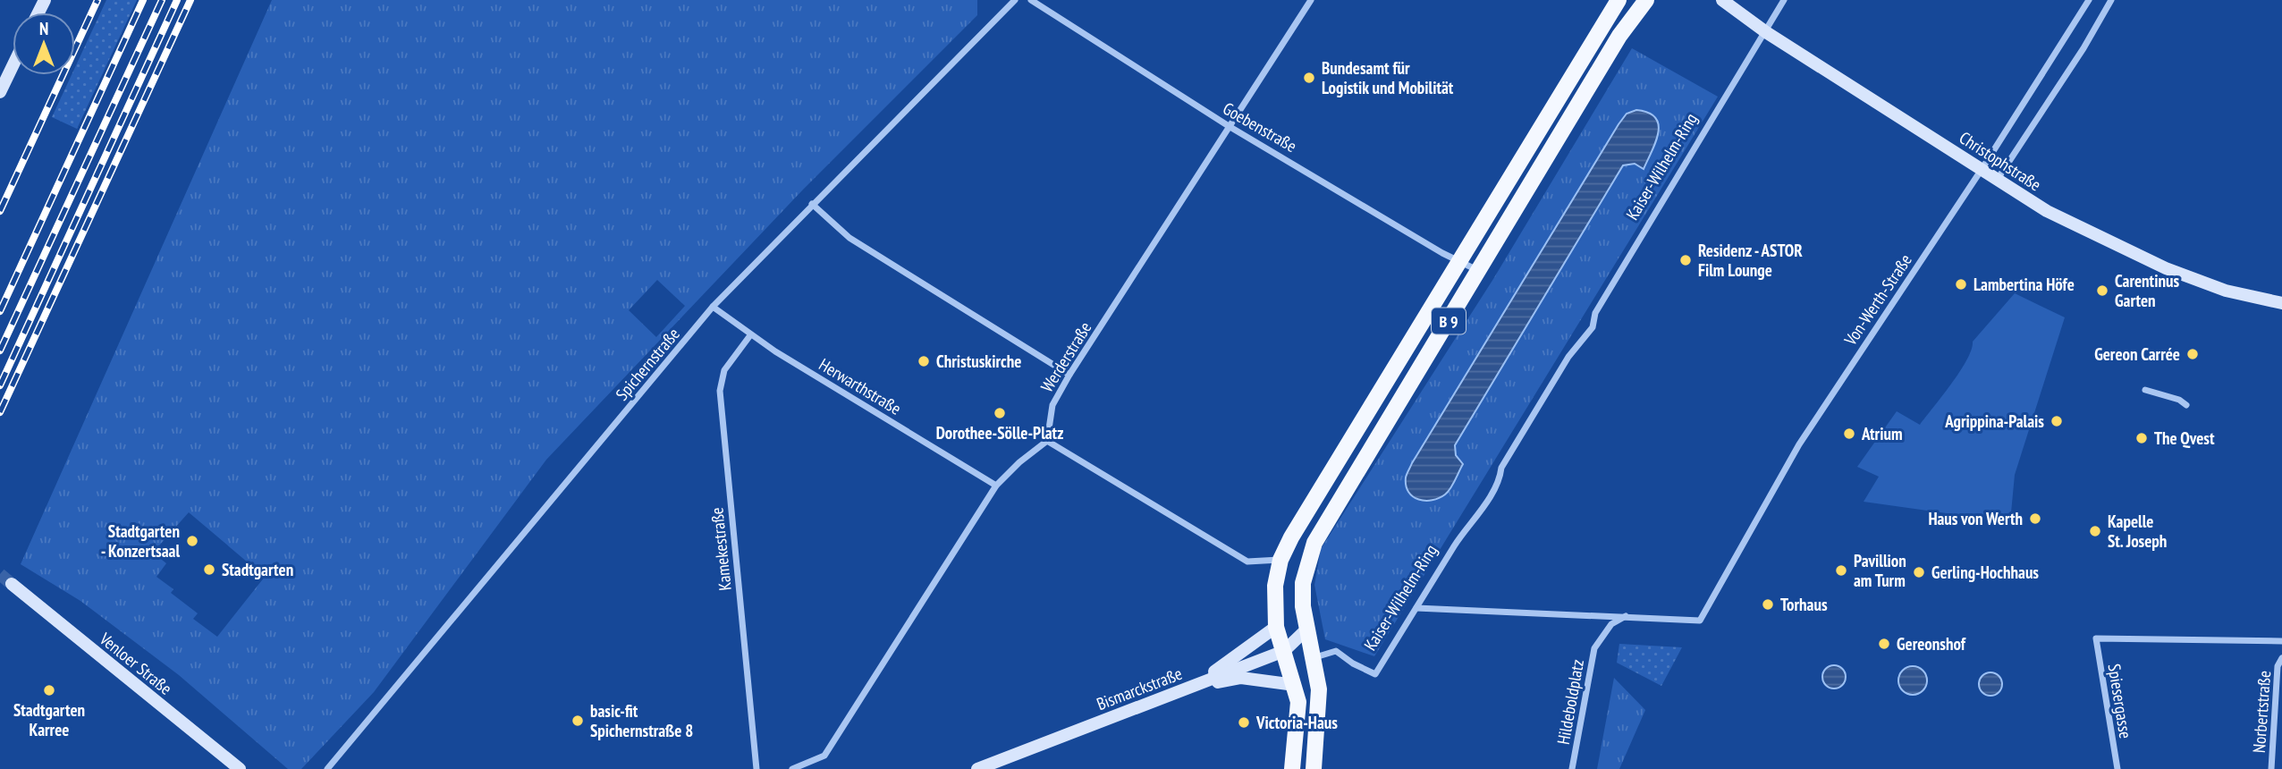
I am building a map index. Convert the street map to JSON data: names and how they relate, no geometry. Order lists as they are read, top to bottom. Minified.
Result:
{"streets":{"main road":["B 9"],"street":["Goebenstraße","Christophstraße","Kaiser-Wilhelm-Ring","Von-Werth-Straße","Werderstraße","Spichernstraße","Herwarthstraße","Kamekestraße","Venloer Straße","Bismarckstraße","Spiesergasse","Hildeboldplatz","Norbertstraße"]},"crossings":[["Goebenstraße","B 9"],["Goebenstraße","Werderstraße"],["Christophstraße","Kaiser-Wilhelm-Ring"],["Christophstraße","Von-Werth-Straße"],["Kaiser-Wilhelm-Ring","B 9"],["Von-Werth-Straße","Hildeboldplatz"],["B 9","Bismarckstraße"],["Spichernstraße","Herwarthstraße"],["Herwarthstraße","Kamekestraße"]],"places":["Bundesamt für Logistik und Mobilität","Residenz - ASTOR Film Lounge","Lambertina Höfe","Carentinus Garten","Gereon Carrée","Christuskirche","Dorothee-Sölle-Platz","Agrippina-Palais","Atrium","The Qvest","Haus von Werth","Kapelle St. Joseph","Stadtgarten - Konzertsaal","Stadtgarten","Pavillion am Turm","Gerling-Hochhaus","Torhaus","Gereonshof","Stadtgarten Karree","basic-fit Spichernstraße 8","Victoria-Haus"],"north":"top"}
